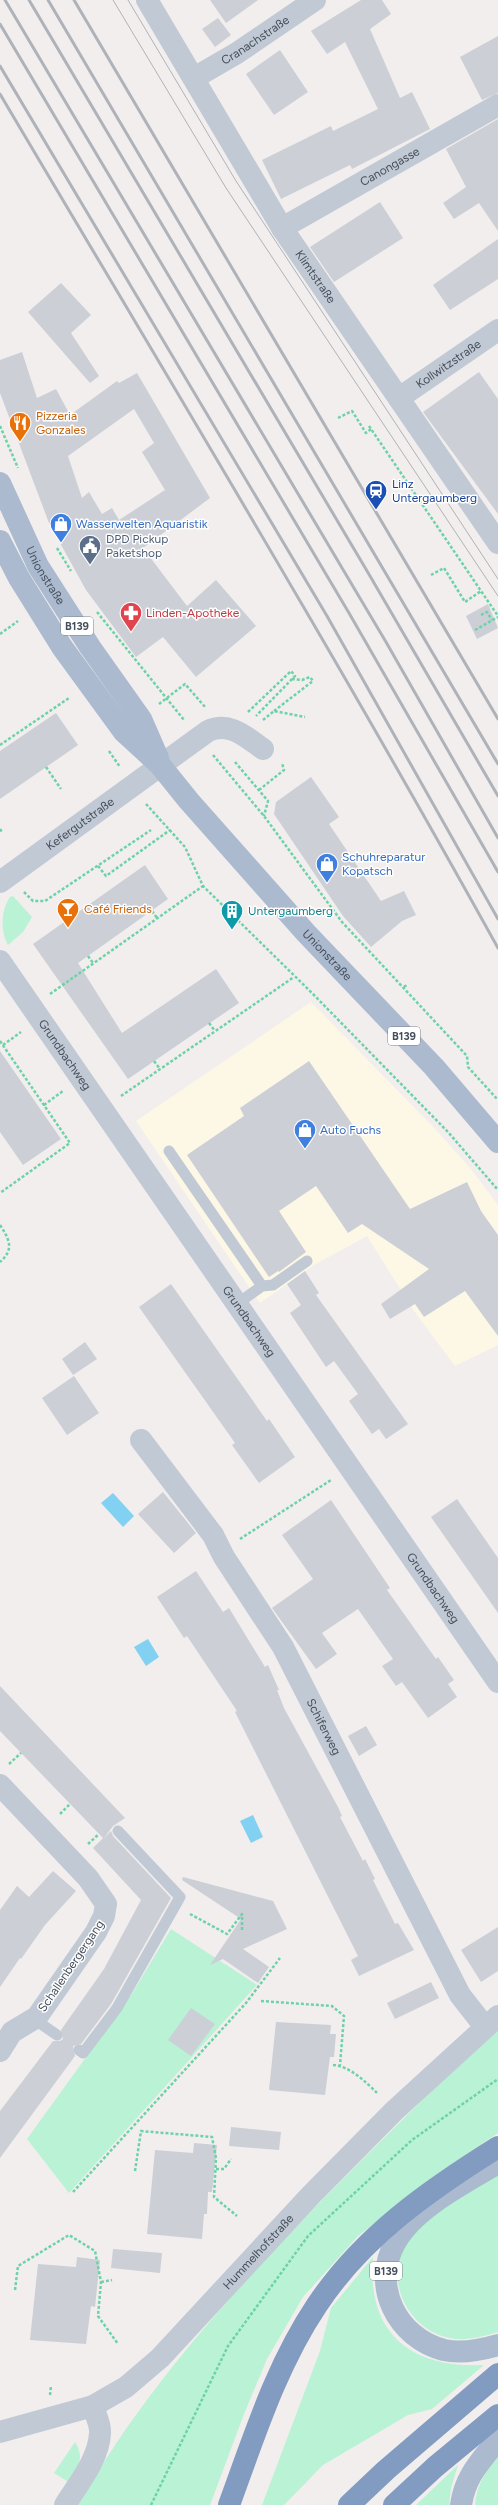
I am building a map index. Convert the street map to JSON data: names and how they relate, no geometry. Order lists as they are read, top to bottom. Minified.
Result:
{"streets":{"main road":["Unionstraße","B139"],"street":["Cranachstraße","Canongasse","Klimtstraße","Kollwitzstraße","Kefergutstraße","Grundbachweg","Schiferweg","Schallenbergergang","Hummelhofstraße"]},"crossings":[["Cranachstraße","Klimtstraße"],["Canongasse","Klimtstraße"],["Klimtstraße","Kollwitzstraße"],["Unionstraße","Kefergutstraße"],["Schiferweg","Hummelhofstraße"]],"places":{"restaurant":["Pizzeria Gonzales"],"station":["Linz Untergaumberg"],"shop":["Wasserwelten Aquaristik","Schuhreparatur Kopatsch","Auto Fuchs"],"public building":["DPD Pickup Paketshop"],"pharmacy":["Linden-Apotheke"],"bar":["Café Friends"],"building":["Untergaumberg"]}}
